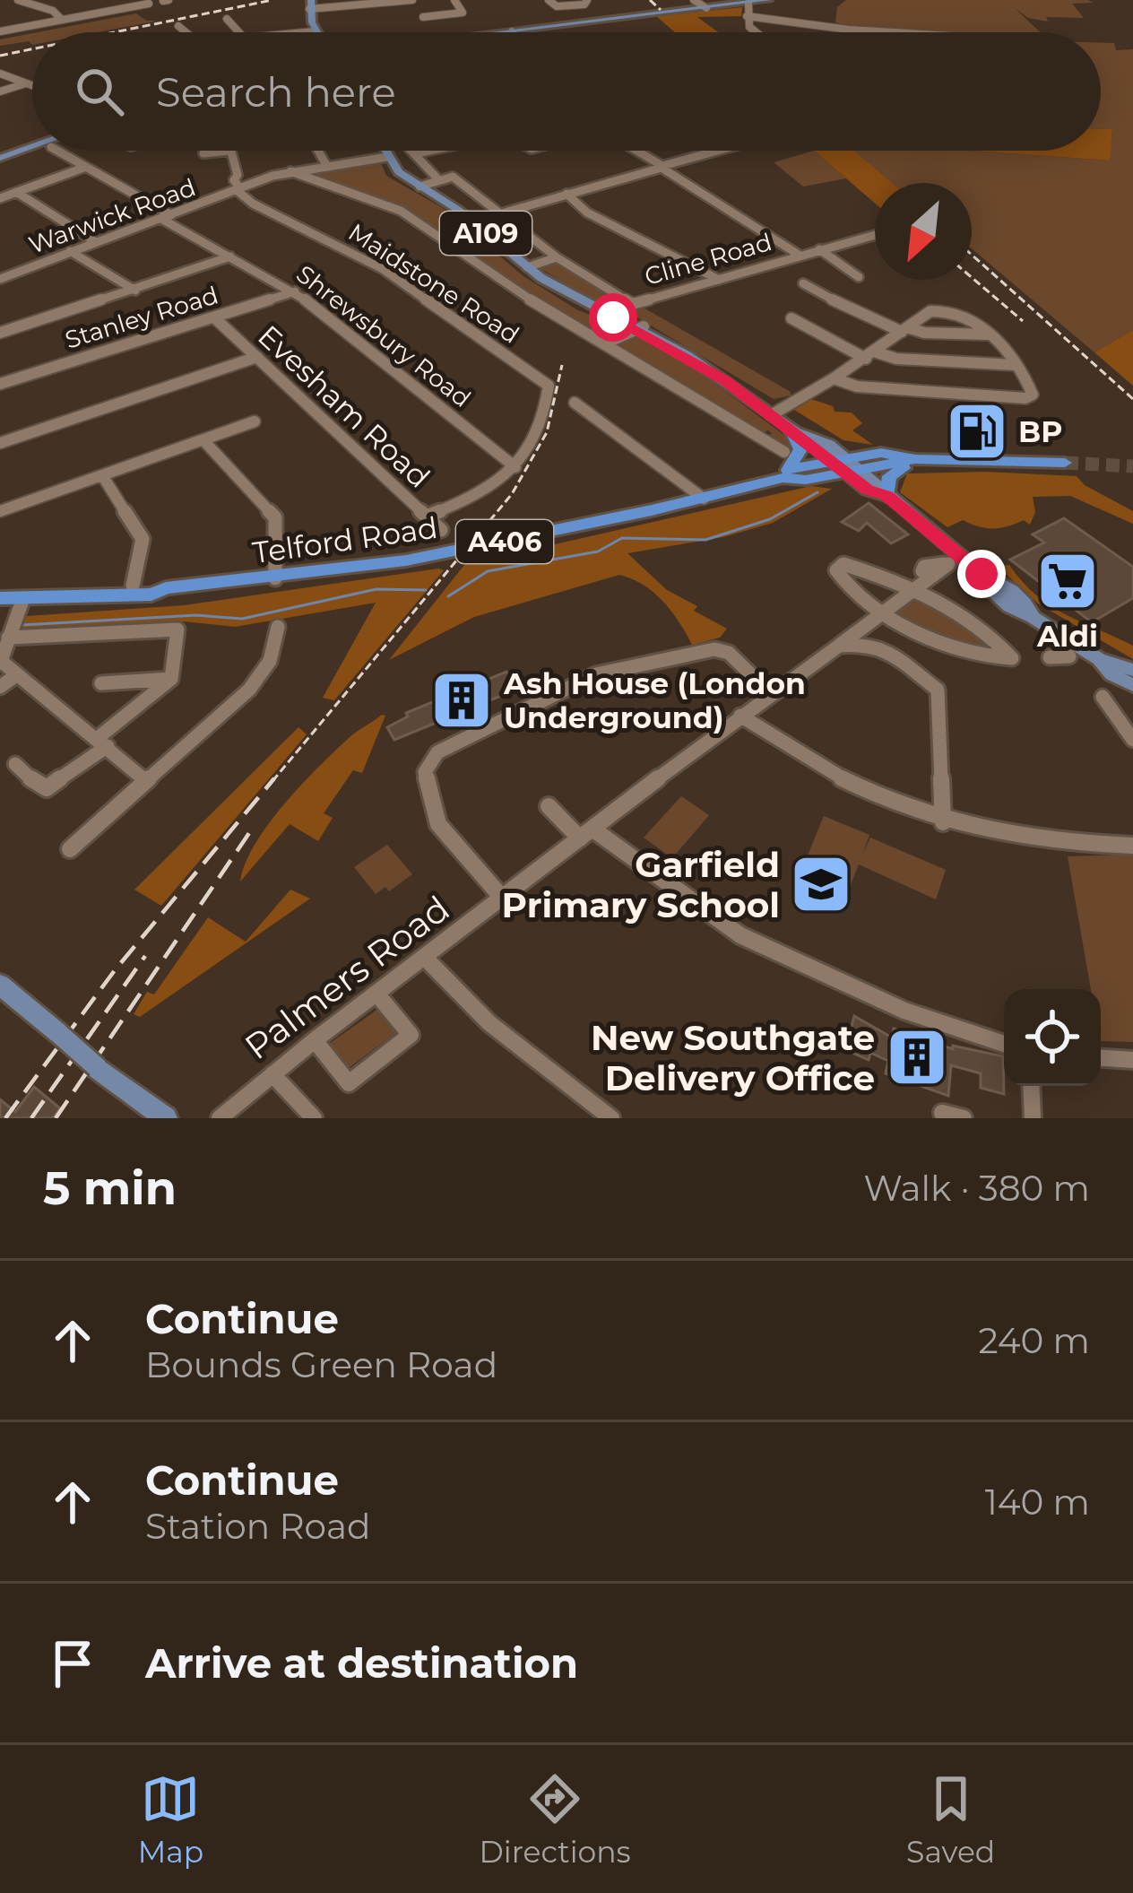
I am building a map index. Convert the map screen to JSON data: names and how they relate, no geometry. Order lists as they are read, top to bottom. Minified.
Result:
{"streets":{"highway":["Telford Road","A406"],"main road":["A109"],"street":["Warwick Road","Cline Road","Maidstone Road","Stanley Road","Shrewsbury Road","Evesham Road","Palmers Road"]},"crossings":[["Warwick Road","Maidstone Road"],["Warwick Road","Shrewsbury Road"],["A109","Cline Road"],["A109","Telford Road"],["A109","A406"],["Maidstone Road","Shrewsbury Road"],["Stanley Road","Shrewsbury Road"],["Stanley Road","Evesham Road"],["Telford Road","A406"]],"places":{"fuel station":["BP"],"supermarket":["Aldi"],"building":["Ash House (London Underground)","New Southgate Delivery Office"],"school or university":["Garfield Primary School"]},"north":"bottom left","page":{"search":"Search here","heading":["5 min","Walk · 380 m"],"list":[["Continue","Bounds Green Road","240 m"],["Continue","Station Road","140 m"],"Arrive at destination"],"nav":["Map","Directions","Saved"]}}
